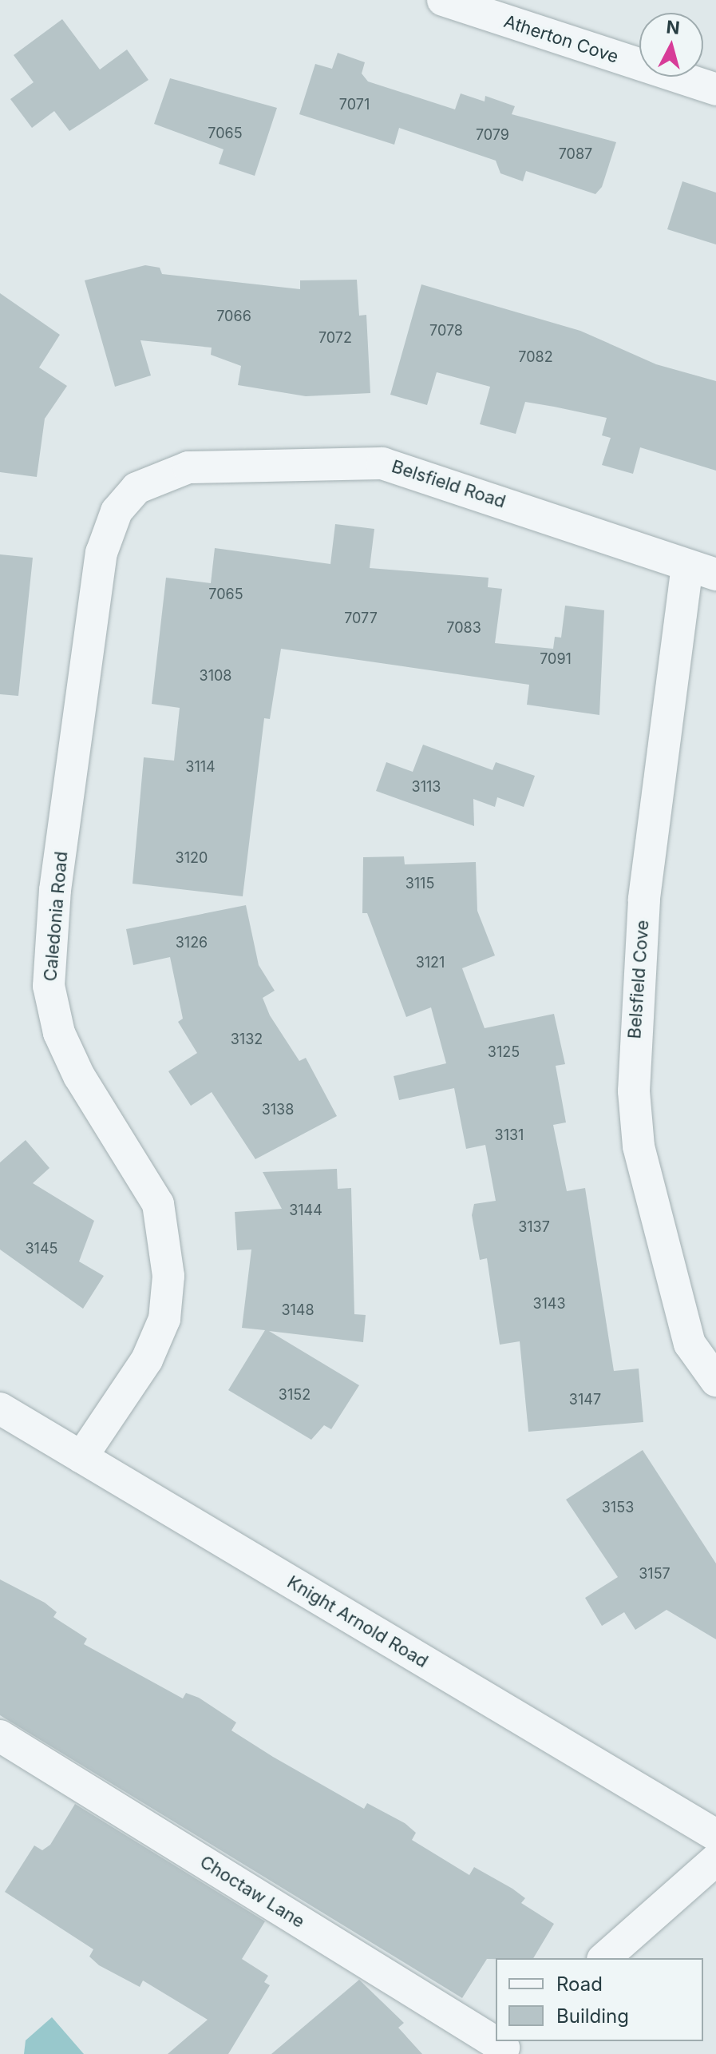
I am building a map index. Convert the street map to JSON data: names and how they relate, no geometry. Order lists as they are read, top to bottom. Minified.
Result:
{"streets":{"street":["Atherton Cove","Belsfield Road","Caledonia Road","Belsfield Cove","Knight Arnold Road","Choctaw Lane"]},"crossings":[["Belsfield Road","Caledonia Road"],["Belsfield Road","Belsfield Cove"],["Caledonia Road","Knight Arnold Road"]],"house_numbers":["7071","7065","7079","7087","7066","7078","7072","7082","7065","7077","7083","7091","3108","3114","3113","3120","3115","3126","3121","3132","3125","3138","3131","3144","3137","3145","3143","3148","3152","3147","3153","3157"],"legend":["Road","Building"],"north":"top"}
